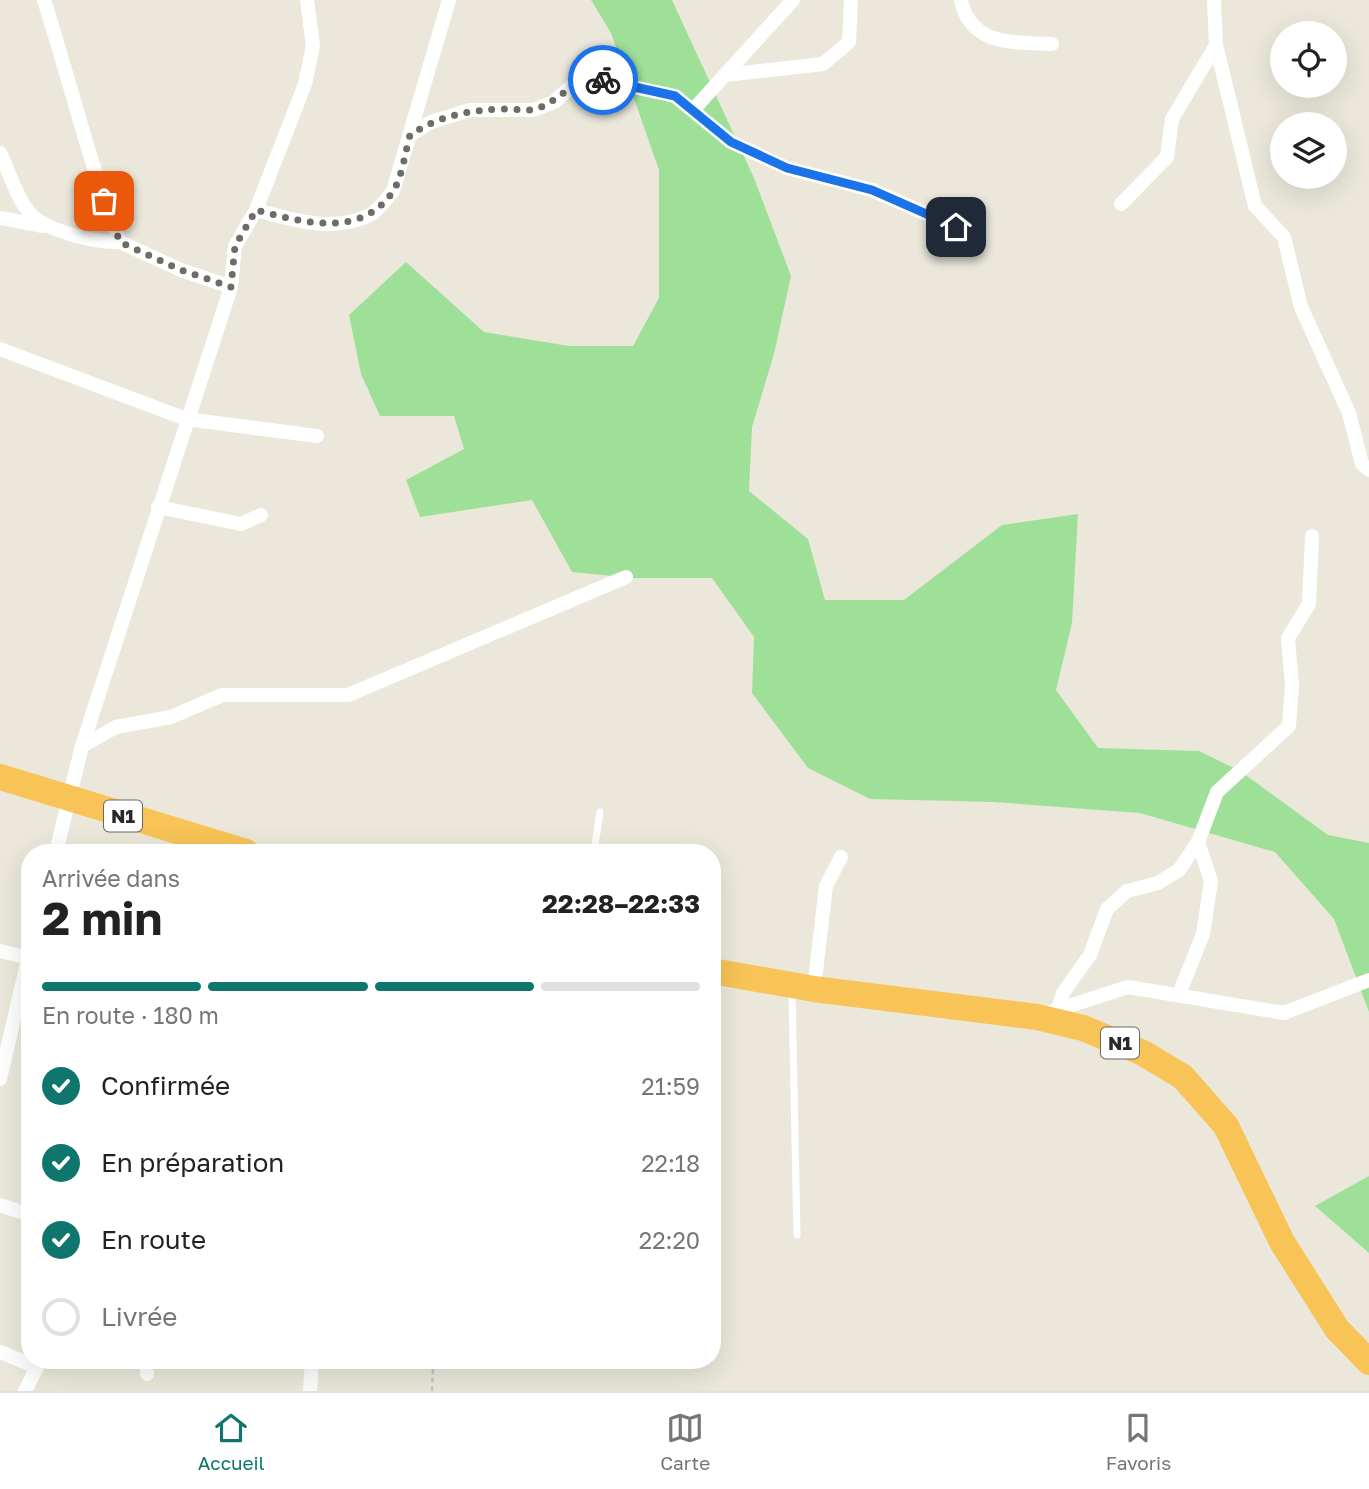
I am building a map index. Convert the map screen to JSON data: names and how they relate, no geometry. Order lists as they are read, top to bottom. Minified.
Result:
{"streets":{"highway":["N1"]},"page":{"heading":["2 min","Arrivée dans","22:28–22:33"],"bar":"En route · 180 m","list":[["Confirmée","21:59"],["En préparation","22:18"],["En route","22:20"],"Livrée"],"tabs":["Accueil","Carte","Favoris"]}}
